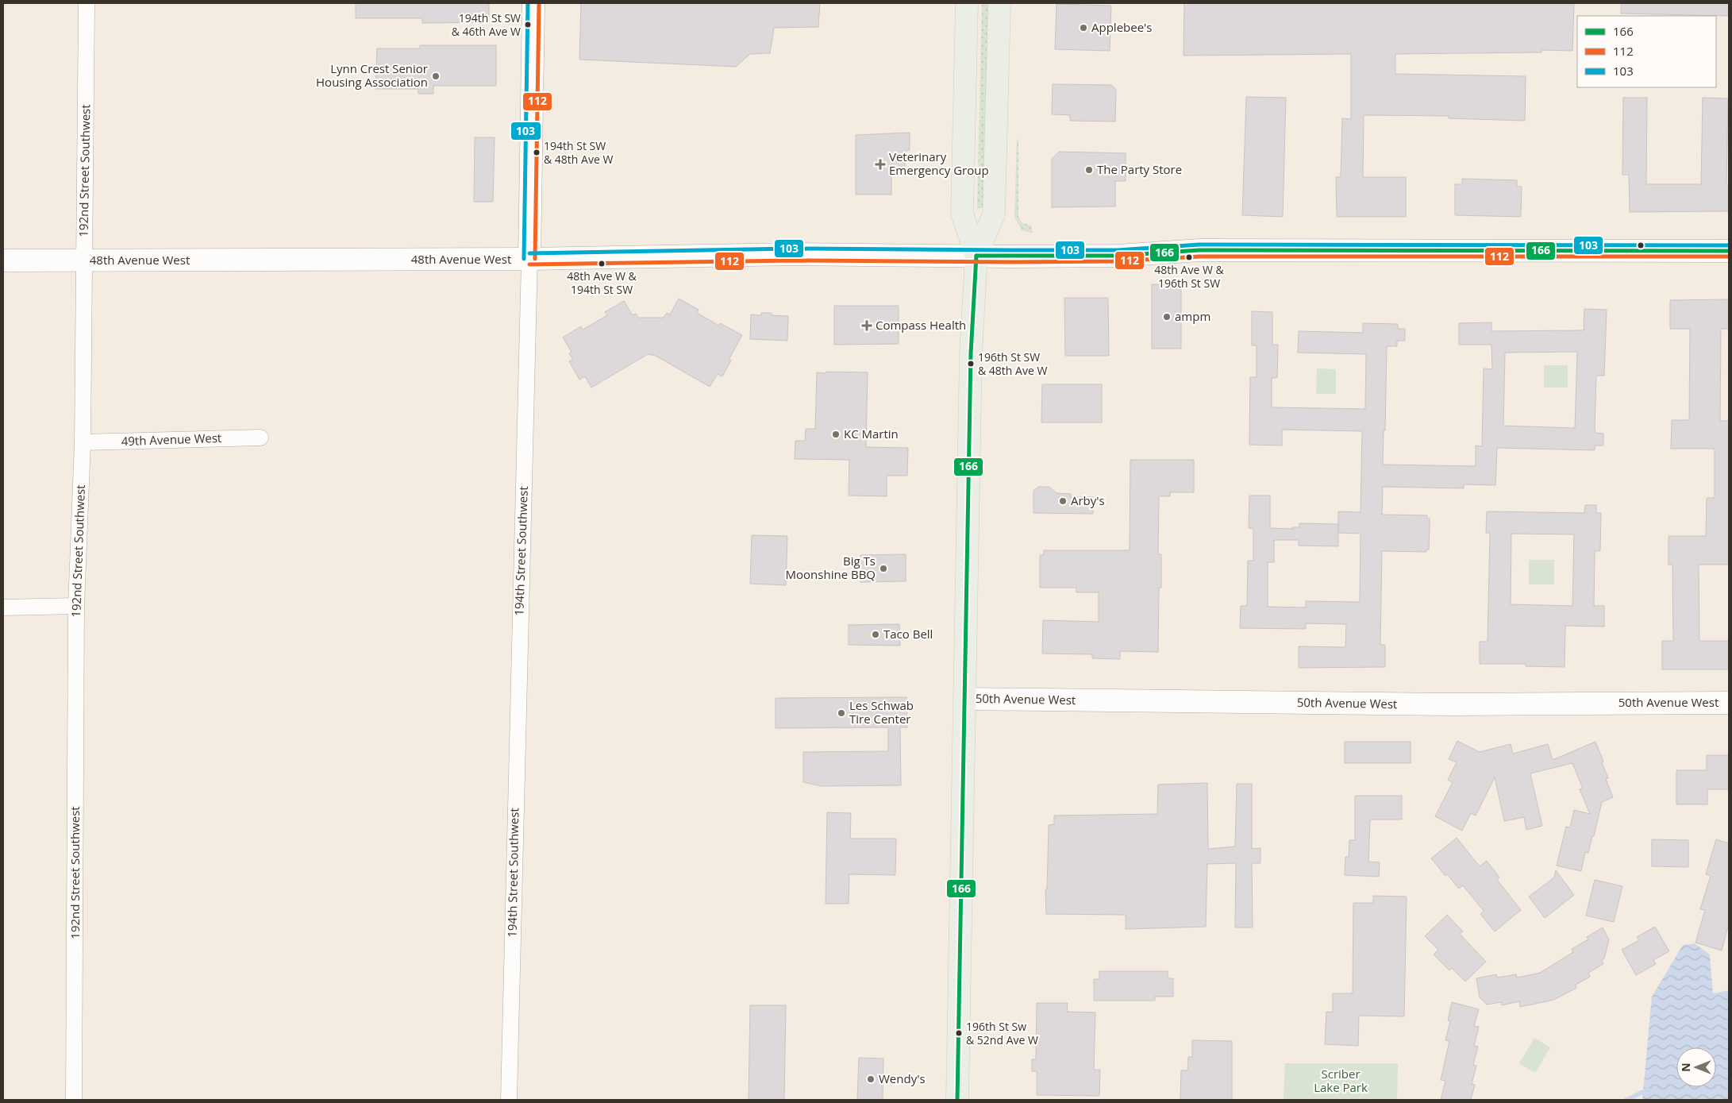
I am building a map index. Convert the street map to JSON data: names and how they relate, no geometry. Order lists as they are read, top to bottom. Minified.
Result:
{"streets":{"street":["192nd Street Southwest","48th Avenue West","49th Avenue West","194th Street Southwest","50th Avenue West"]},"crossings":[["192nd Street Southwest","48th Avenue West"],["192nd Street Southwest","49th Avenue West"],["48th Avenue West","194th Street Southwest"]],"parks":["Scriber Lake Park"],"places":{"other":["194th St SW & 46th Ave W","Applebee's","Lynn Crest Senior Housing Association","194th St SW & 48th Ave W","The Party Store","48th Ave W & 196th St SW","48th Ave W & 194th St SW","ampm","196th St SW & 48th Ave W","KC Martin","Arby's","Big Ts Moonshine BBQ","Taco Bell","Les Schwab Tire Center","196th St Sw & 52nd Ave W","Wendy's"],"health":["Veterinary Emergency Group","Compass Health"]},"lines":["transit line 112","transit line 103","transit line 166"],"legend":["166","112","103"],"north":"left"}
